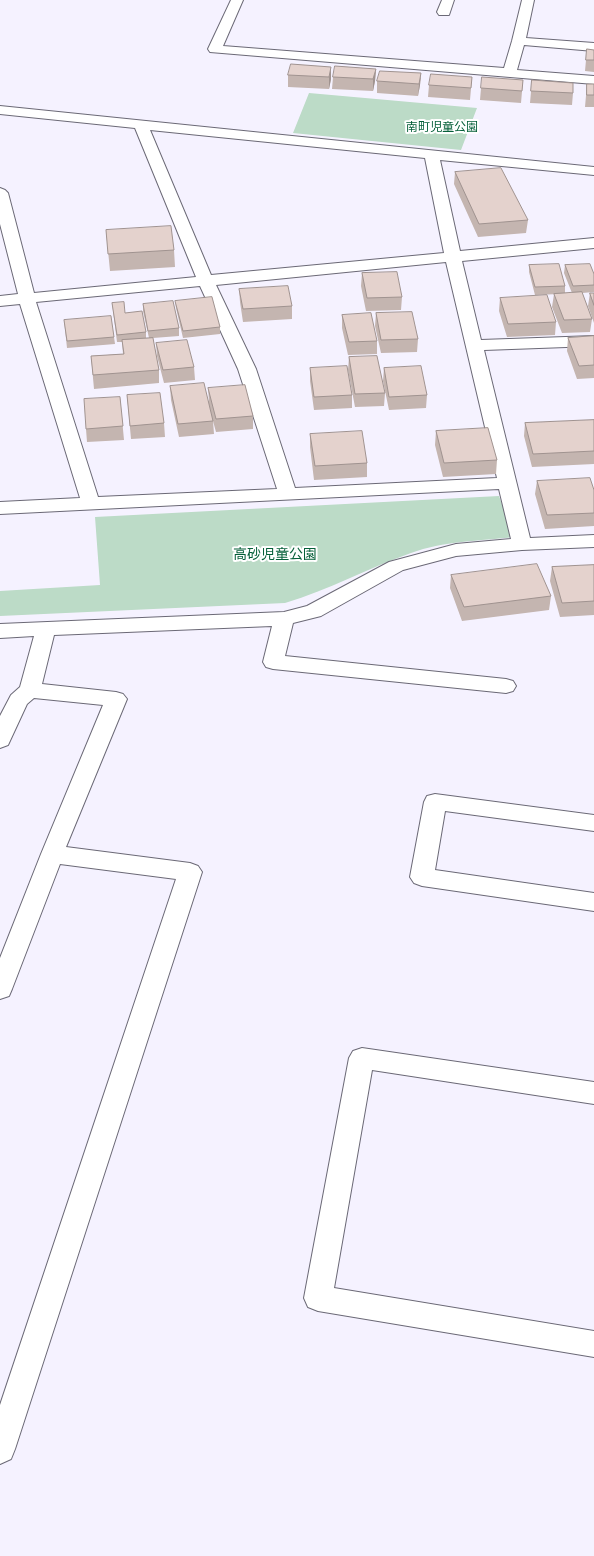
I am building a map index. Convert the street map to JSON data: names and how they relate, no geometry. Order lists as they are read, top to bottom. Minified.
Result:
{"parks":["南町児童公園","高砂児童公園"]}
